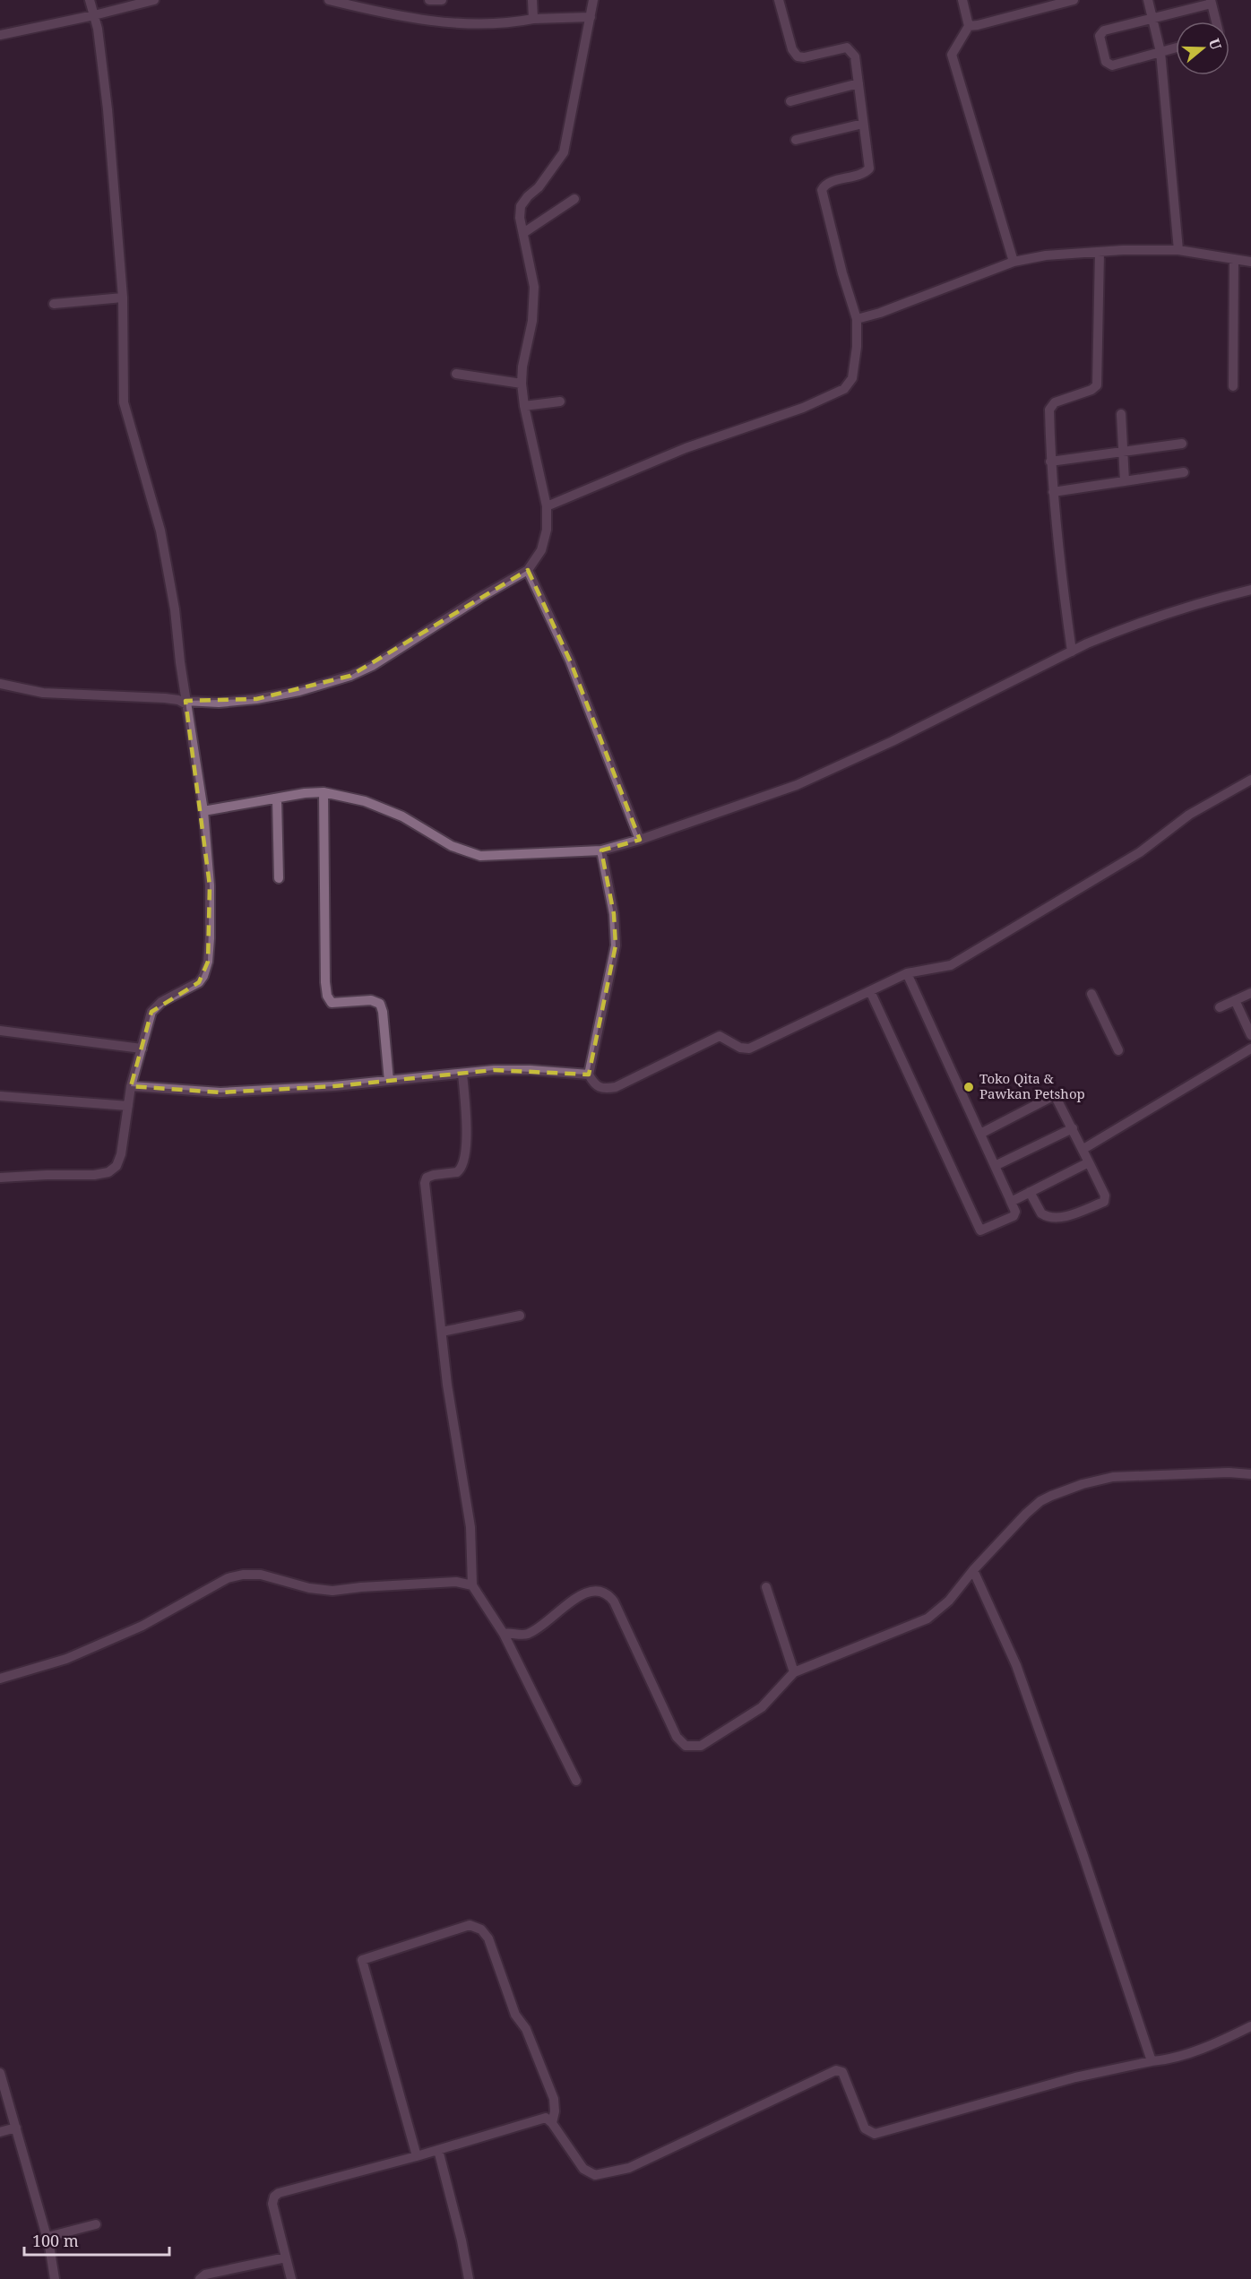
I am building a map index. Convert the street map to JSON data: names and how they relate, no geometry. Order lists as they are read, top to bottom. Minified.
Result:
{"places":["Toko Qita & Pawkan Petshop"],"scale_bar":"100 m","north":"right"}
